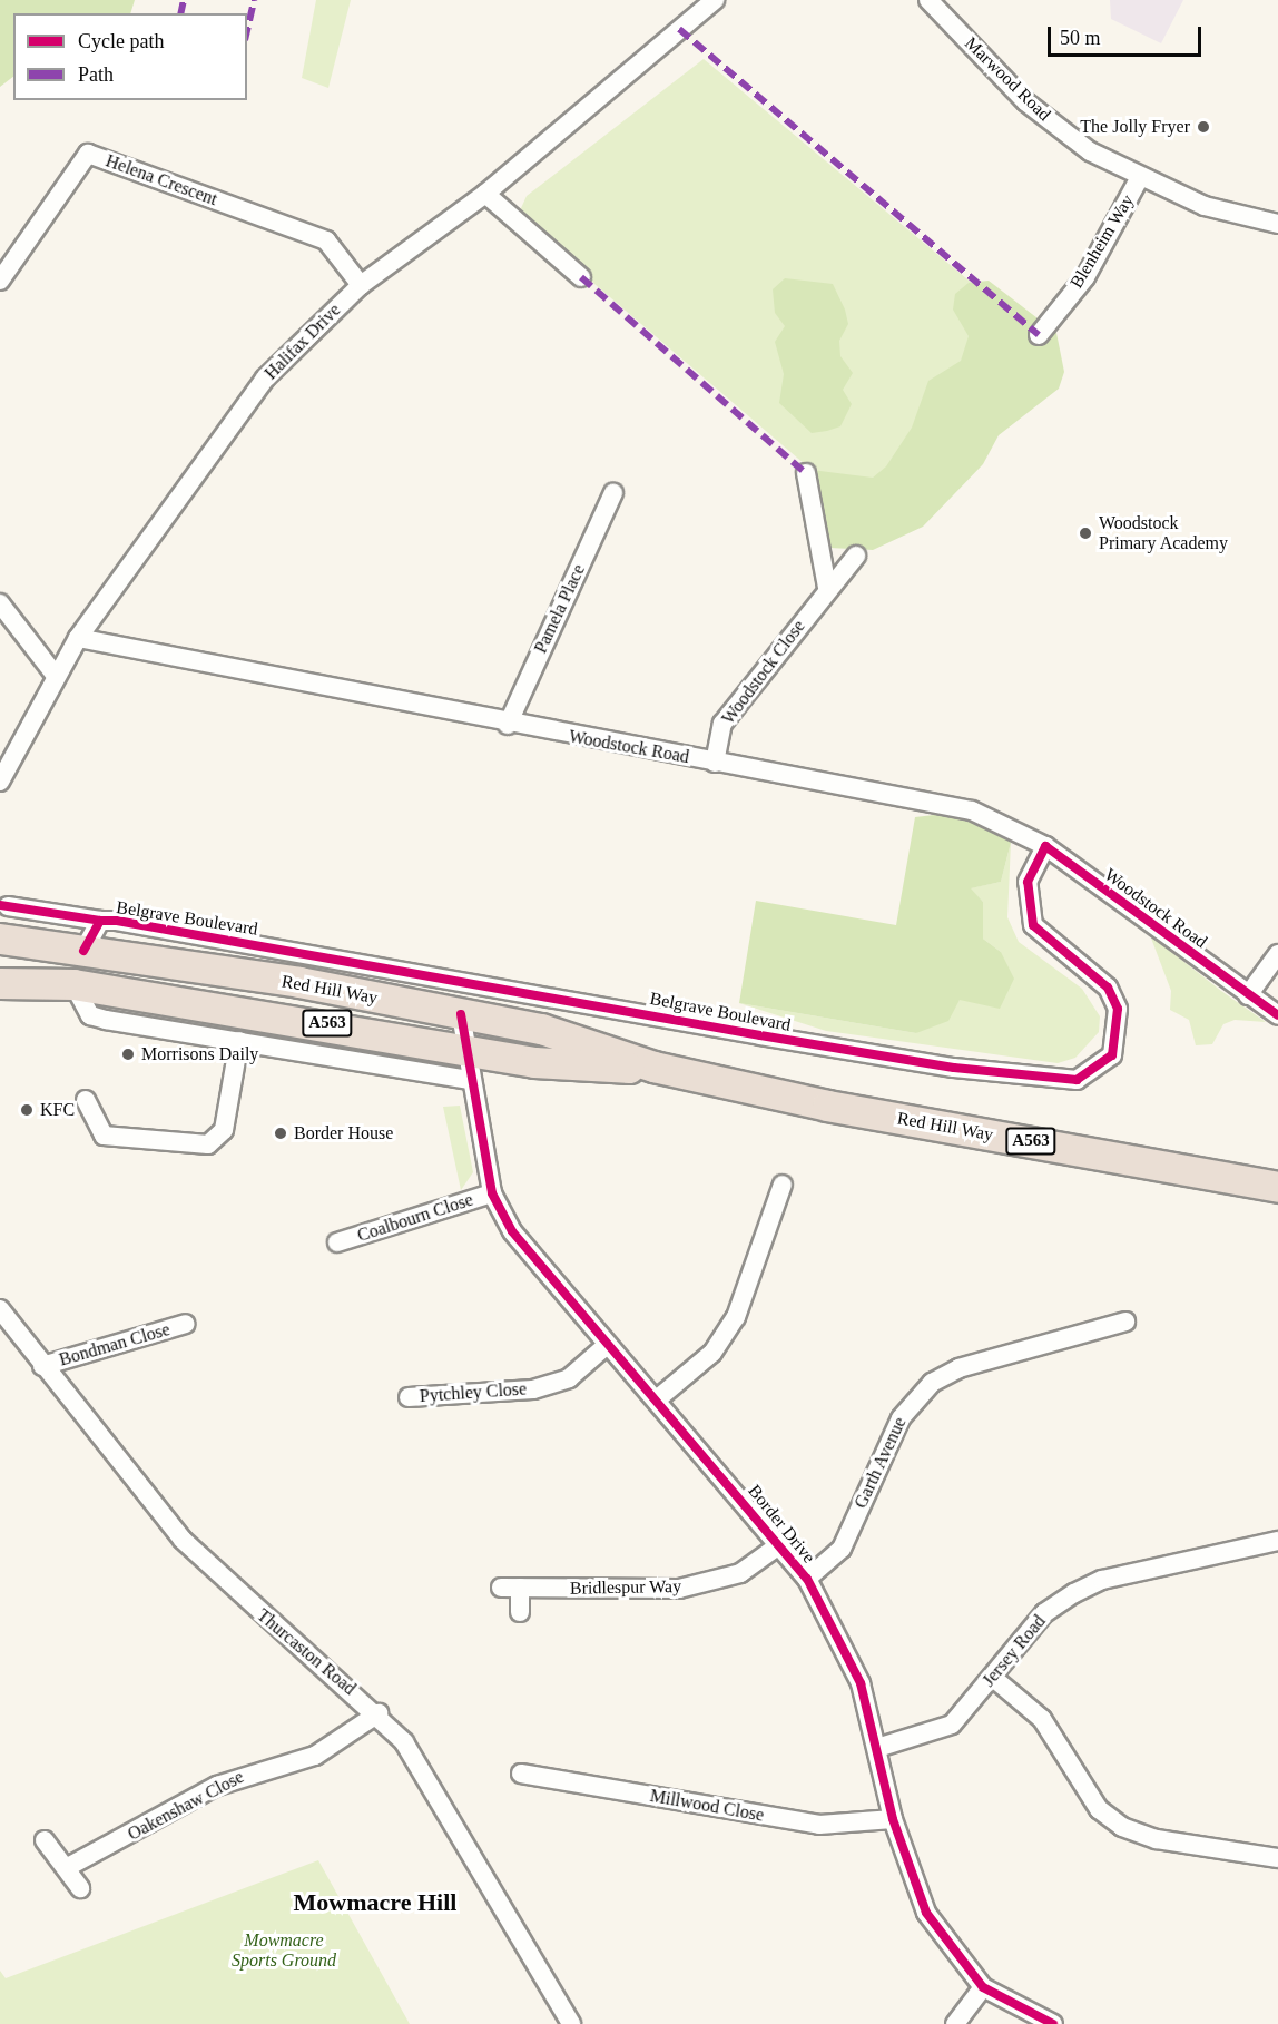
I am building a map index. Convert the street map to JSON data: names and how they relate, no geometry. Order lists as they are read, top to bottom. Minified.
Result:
{"streets":{"highway":["Red Hill Way","A563"],"street":["Marwood Road","Helena Crescent","Blenheim Way","Halifax Drive","Pamela Place","Woodstock Close","Woodstock Road","Belgrave Boulevard","Coalbourn Close","Bondman Close","Pytchley Close","Garth Avenue","Border Drive","Bridlespur Way","Jersey Road","Thurcaston Road","Oakenshaw Close","Millwood Close"]},"crossings":[["Marwood Road","Blenheim Way"],["Helena Crescent","Halifax Drive"],["Halifax Drive","Woodstock Road"],["Pamela Place","Woodstock Road"],["Woodstock Close","Woodstock Road"],["Woodstock Road","Belgrave Boulevard"],["Belgrave Boulevard","Red Hill Way"],["Red Hill Way","Border Drive"],["Coalbourn Close","Border Drive"],["Bondman Close","Thurcaston Road"],["Pytchley Close","Border Drive"],["Garth Avenue","Border Drive"],["Border Drive","Bridlespur Way"],["Border Drive","Jersey Road"],["Border Drive","Millwood Close"],["Thurcaston Road","Oakenshaw Close"]],"districts":["Mowmacre Hill"],"parks":["Mowmacre Sports Ground"],"places":["The Jolly Fryer","Woodstock Primary Academy","Morrisons Daily","KFC","Border House"],"legend":["Cycle path","Path"],"scale_bar":"50 m"}
